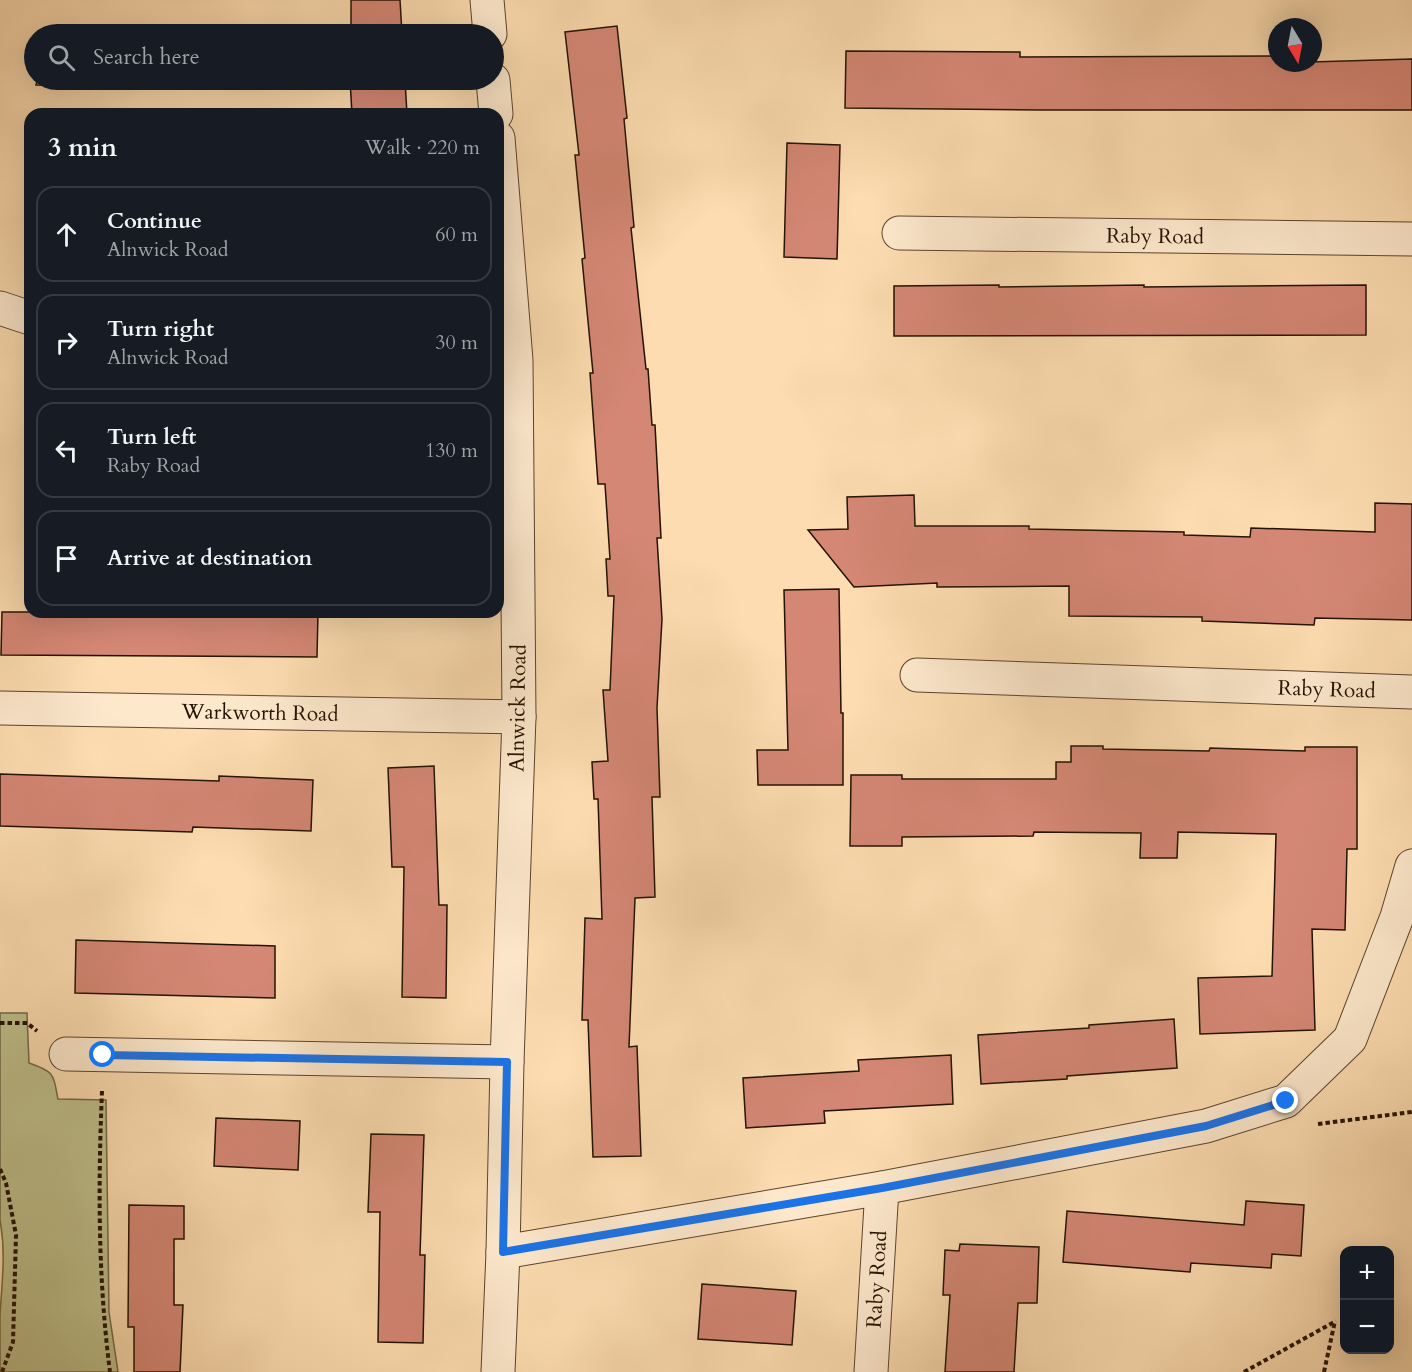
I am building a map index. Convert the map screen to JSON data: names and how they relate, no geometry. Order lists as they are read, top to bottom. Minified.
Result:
{"streets":{"street":["Raby Road","Alnwick Road","Warkworth Road"]},"crossings":[["Alnwick Road","Warkworth Road"]],"north":"bottom","page":{"search":"Search here","heading":["3 min","Walk · 220 m"],"list":[["Continue","Alnwick Road","60 m"],["Turn right","Alnwick Road","30 m"],["Turn left","Raby Road","130 m"],"Arrive at destination"],"map_buttons":["+","−"]}}
